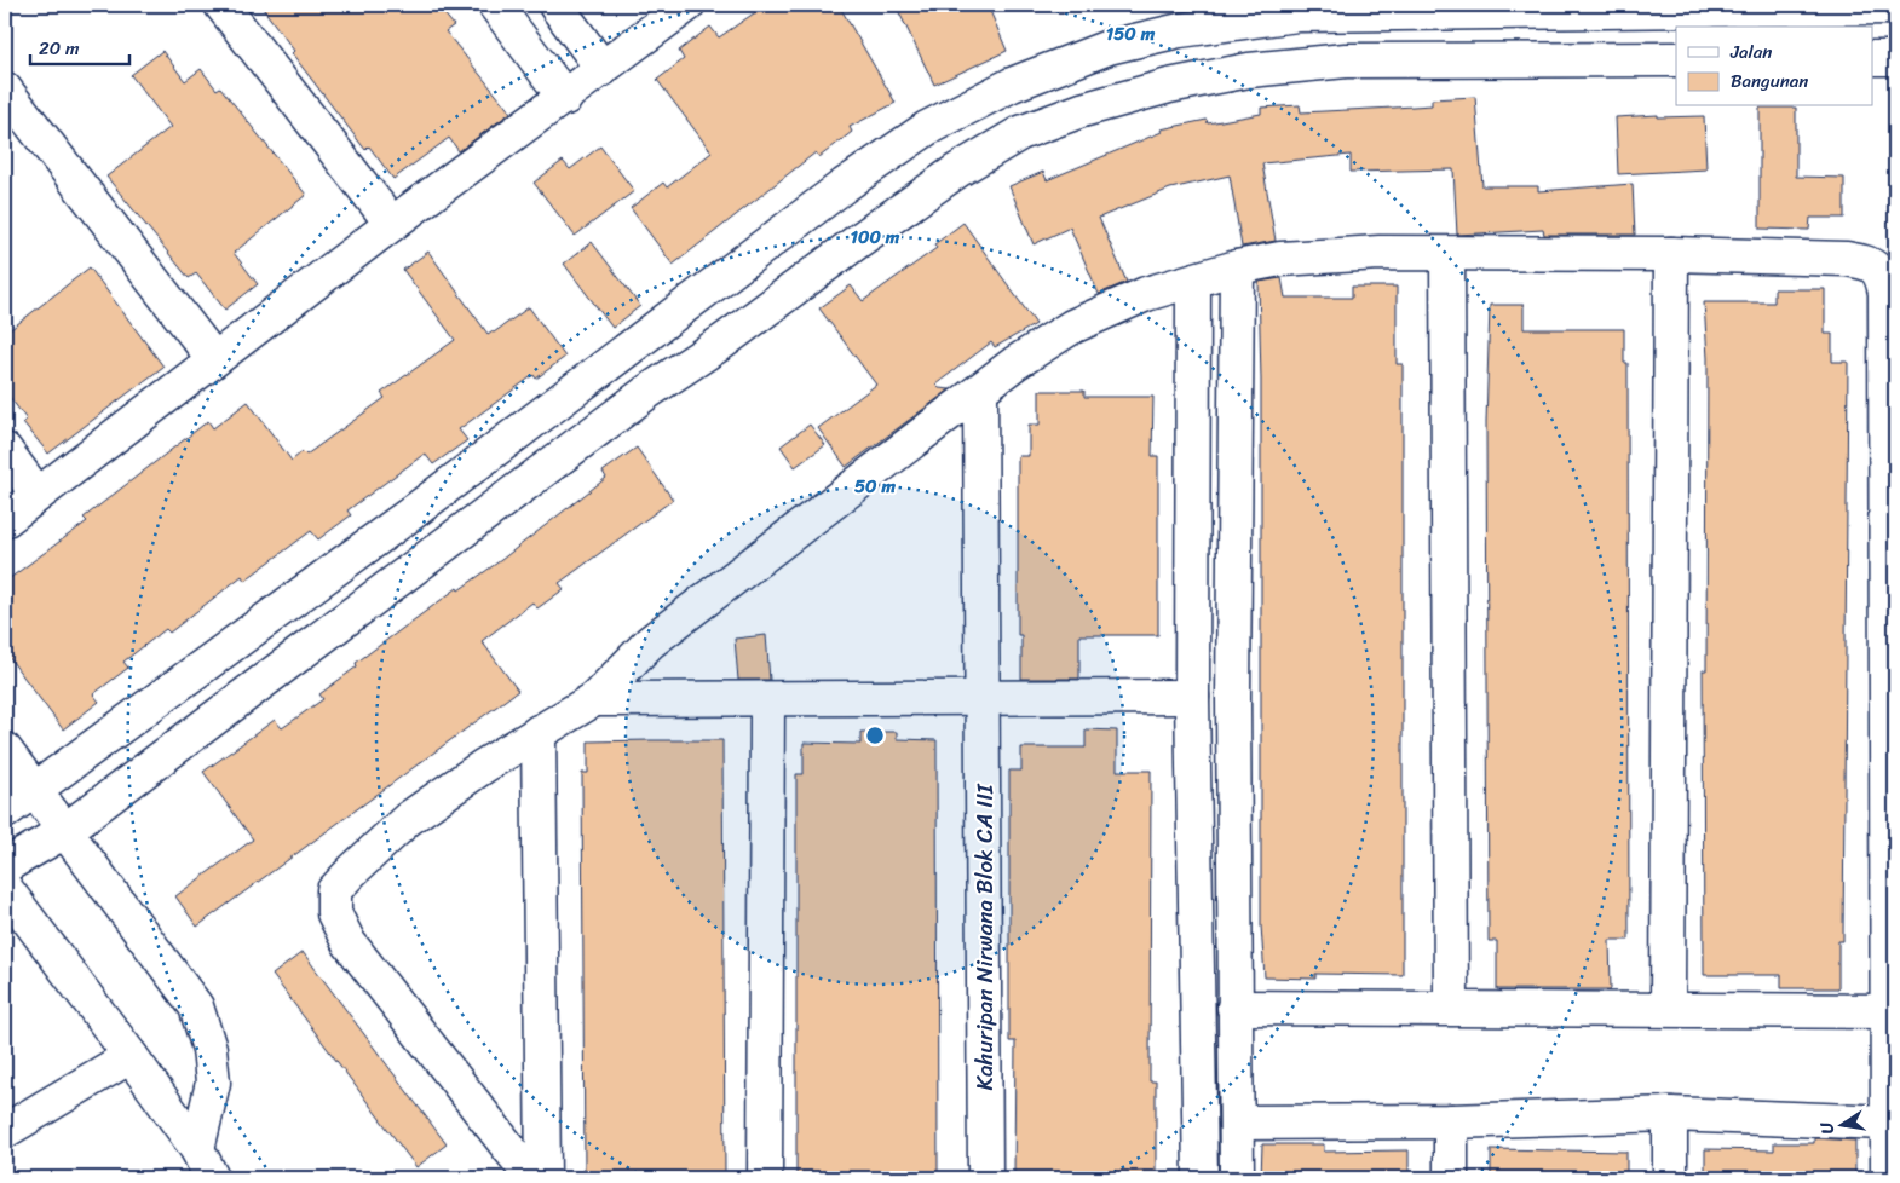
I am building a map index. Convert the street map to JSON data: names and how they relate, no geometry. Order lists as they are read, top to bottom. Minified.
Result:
{"streets":{"street":["Kahuripan Nirwana Blok CA III"]},"legend":["Jalan","Bangunan"],"scale_bar":"20 m","north":"left","rings":["150 m","100 m","50 m"]}
